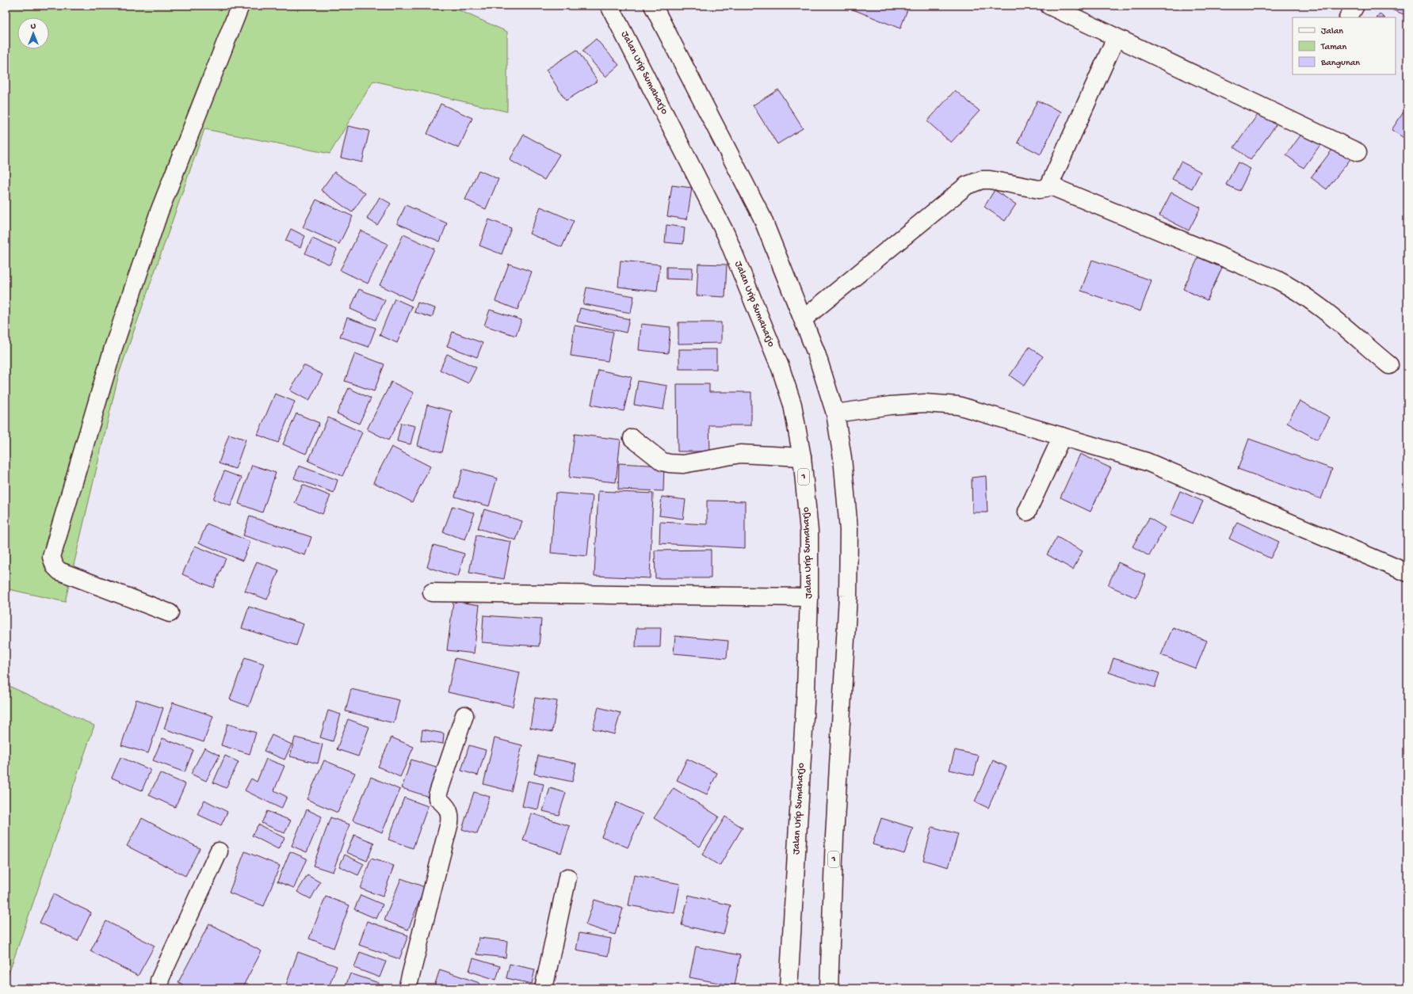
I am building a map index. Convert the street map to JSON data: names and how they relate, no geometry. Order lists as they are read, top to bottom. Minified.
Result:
{"streets":{"main road":["Jalan Urip Sumaharjo","1"]},"legend":["Jalan","Taman","Bangunan"],"north":"top"}
